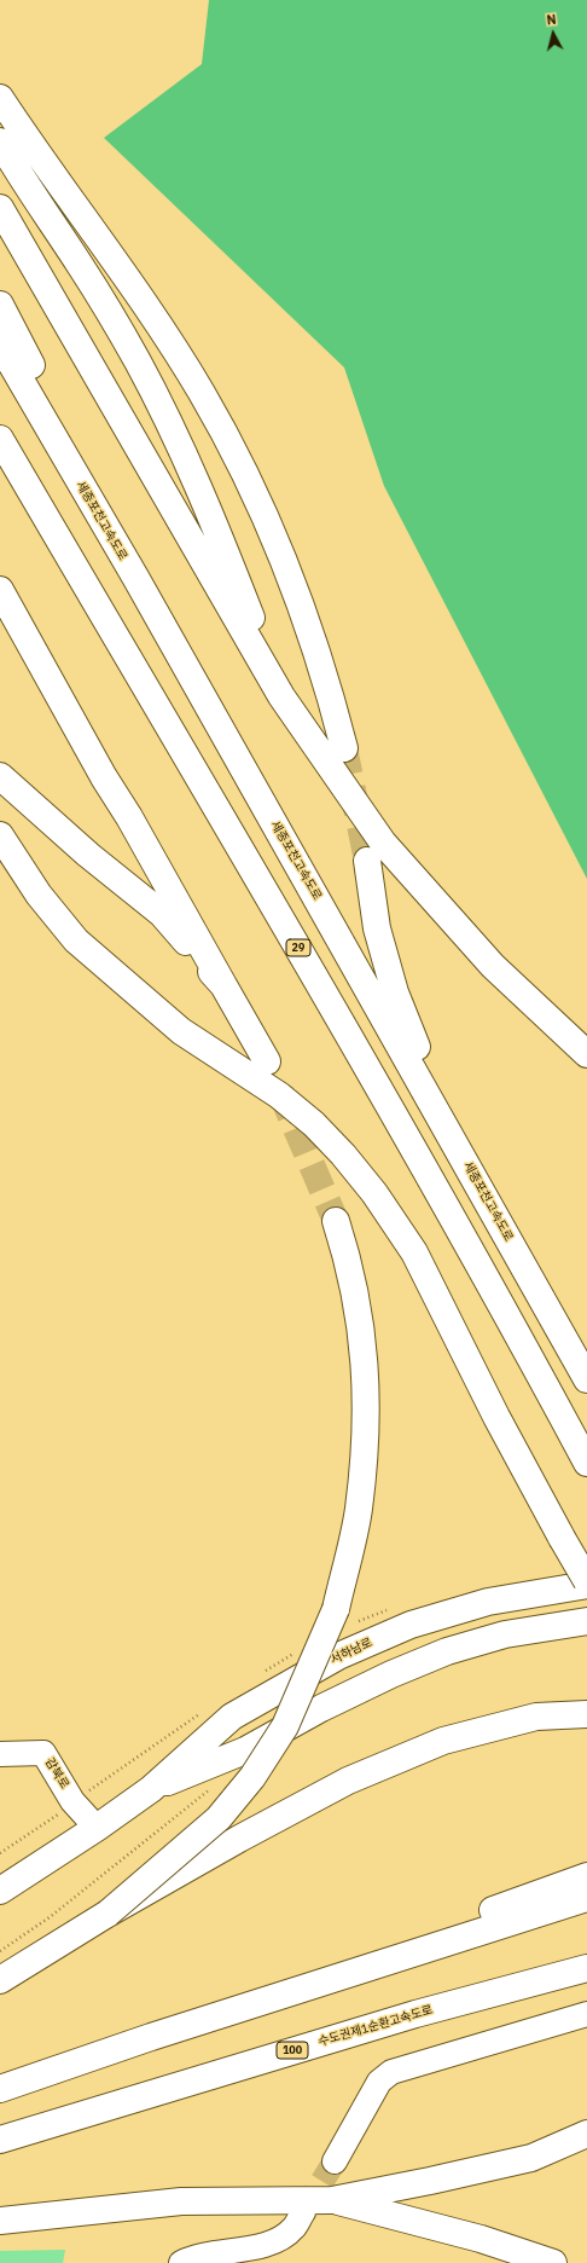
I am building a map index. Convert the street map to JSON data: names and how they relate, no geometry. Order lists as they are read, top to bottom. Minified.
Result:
{"streets":{"main road":["세종포천고속도로","29","서하남로","수도권제1순환고속도로","100"],"street":["감북로"]},"crossings":[["서하남로","감북로"]],"north":"top"}
